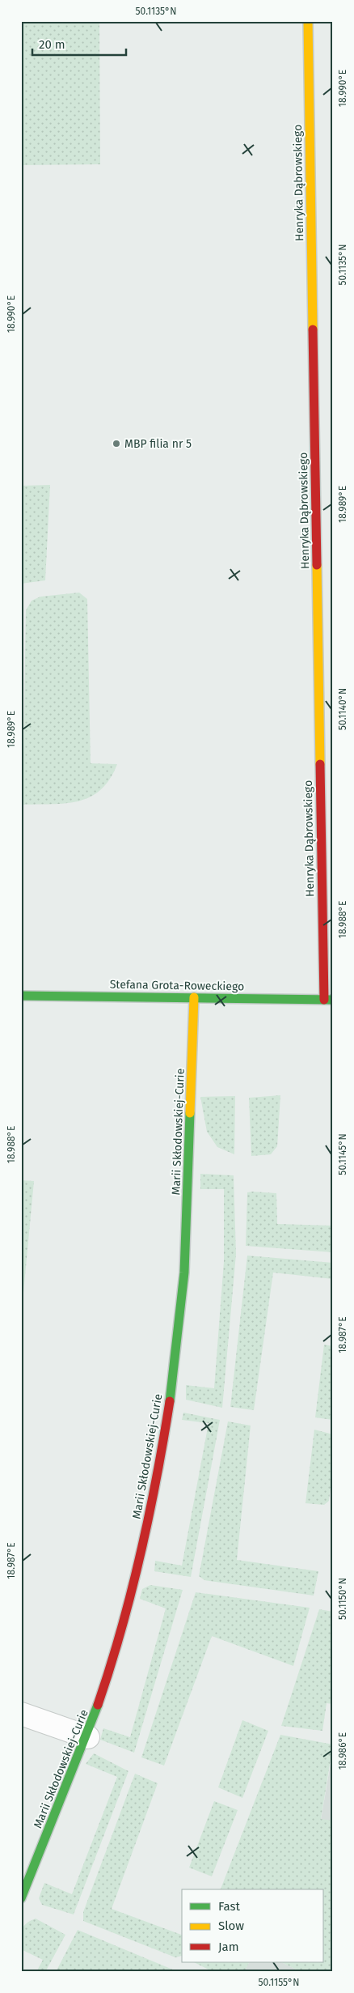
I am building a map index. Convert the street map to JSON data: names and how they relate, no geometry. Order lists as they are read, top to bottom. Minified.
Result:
{"streets":{"street":["Henryka Dąbrowskiego","Stefana Grota-Roweckiego","Marii Skłodowskiej-Curie"]},"crossings":[["Henryka Dąbrowskiego","Stefana Grota-Roweckiego"],["Stefana Grota-Roweckiego","Marii Skłodowskiej-Curie"]],"places":["MBP filia nr 5"],"legend":["Fast","Slow","Jam"],"scale_bar":"20 m","coordinates":["50.1135°N","18.990°E","18.989°E","50.1140°N","18.988°E","50.1145°N","18.987°E","50.1150°N","18.986°E","50.1155°N"]}
